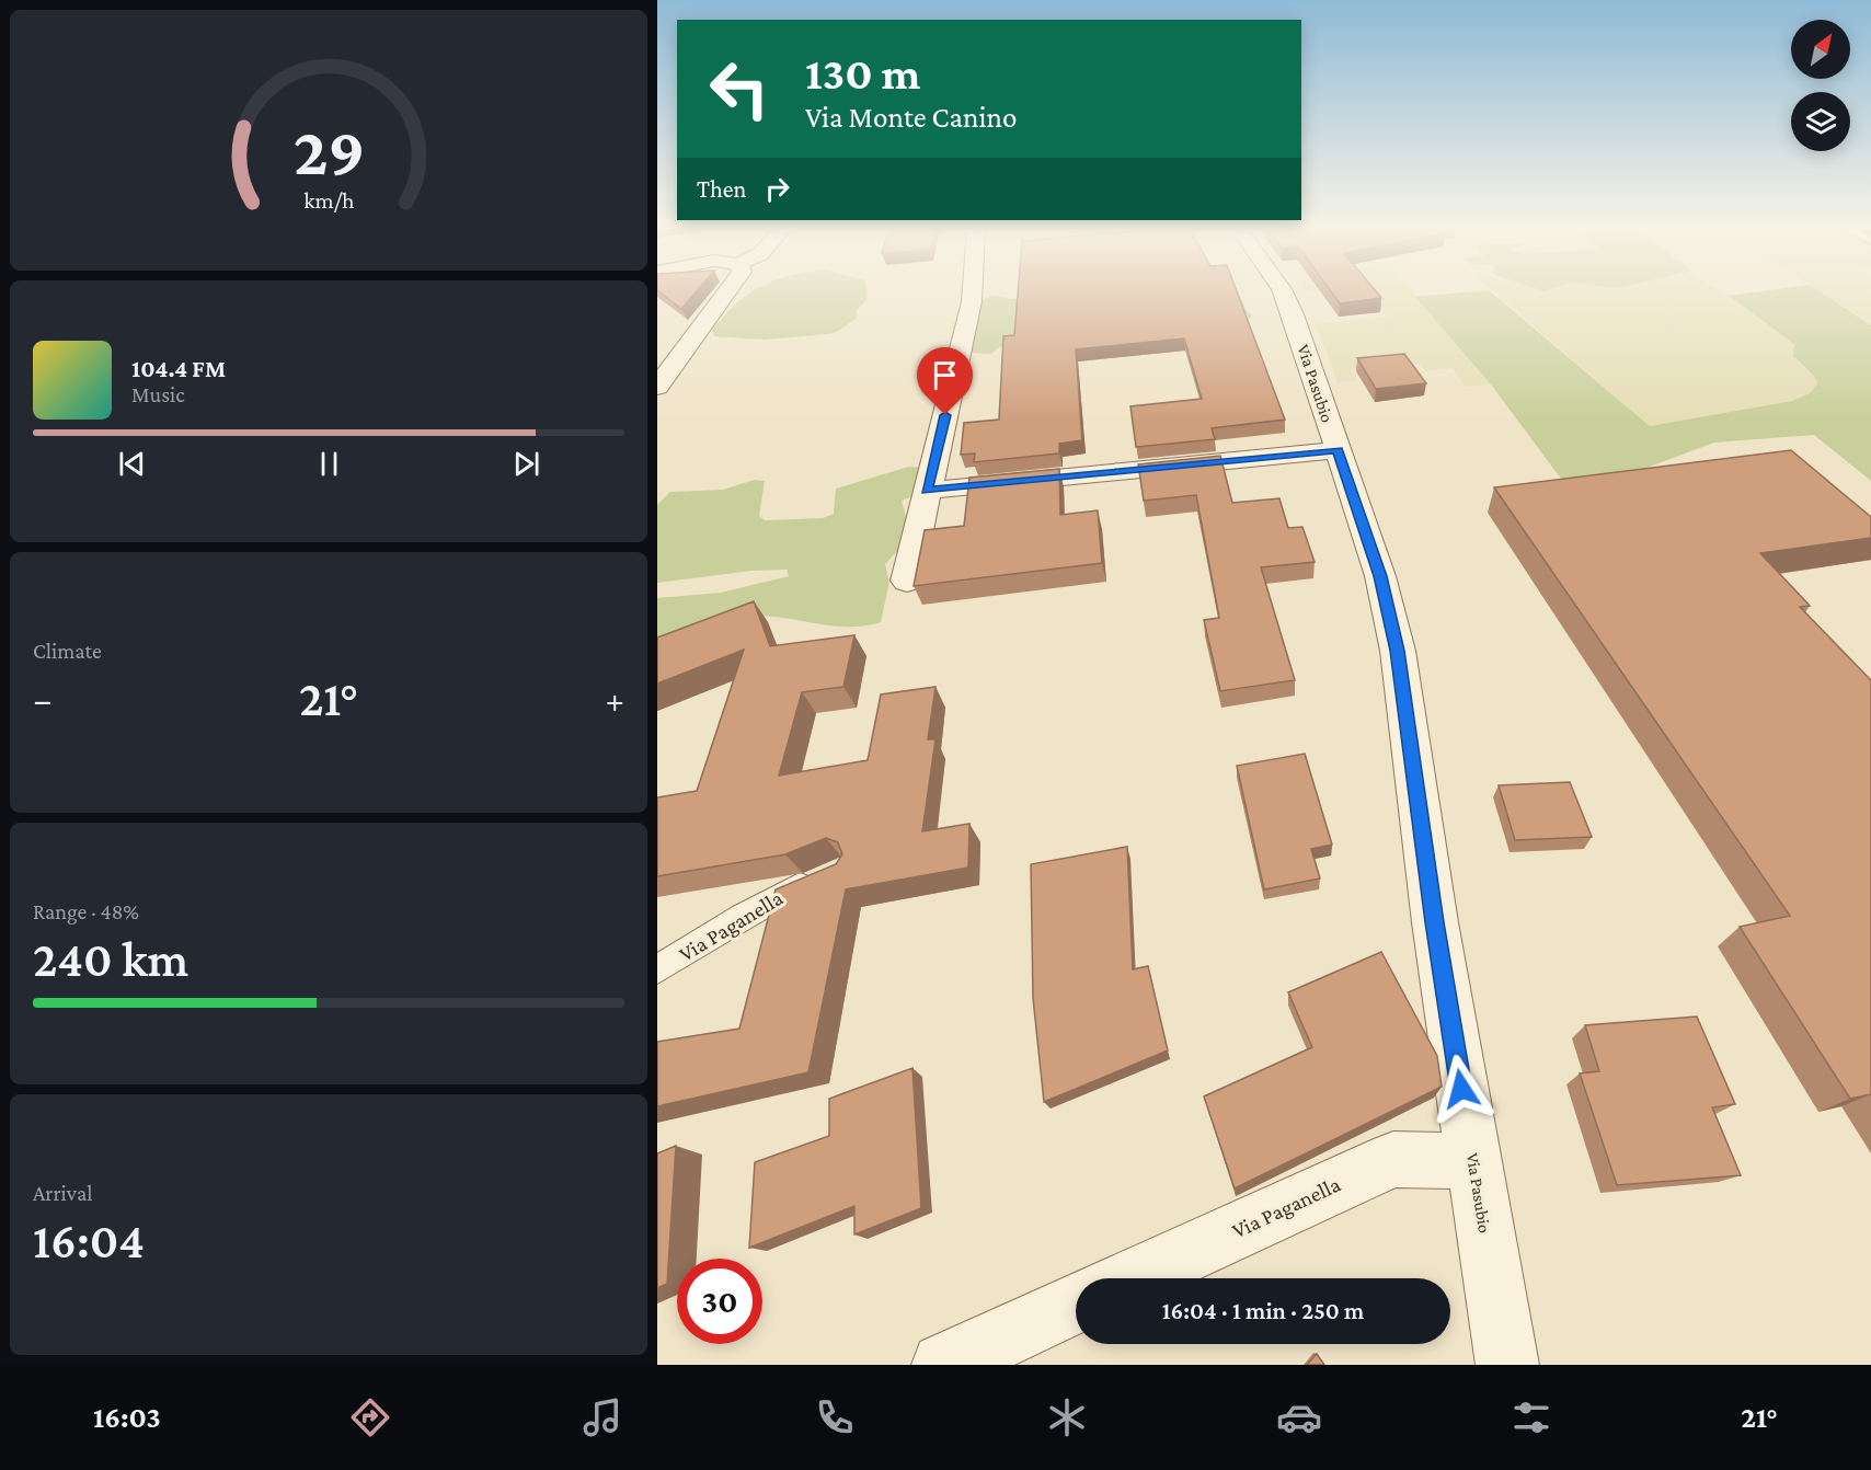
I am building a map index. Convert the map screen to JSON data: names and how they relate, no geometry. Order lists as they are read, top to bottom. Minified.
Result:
{"streets":{"street":["Via Pasubio","Via Paganella"]},"crossings":[["Via Pasubio","Via Paganella"]],"north":"top right","page":{"turn":["130 m","Via Monte Canino"],"then":"Then","song":["104.4 FM","Music"],"tile":["Climate",["Range · 48%","240 km"],["Arrival","16:04"]],"heat":["−","21°","+"],"limit":"30","trip":"16:04 · 1 min · 250 m","tabs":["16:03","21°"],"gauge":["29","km/h"]}}
